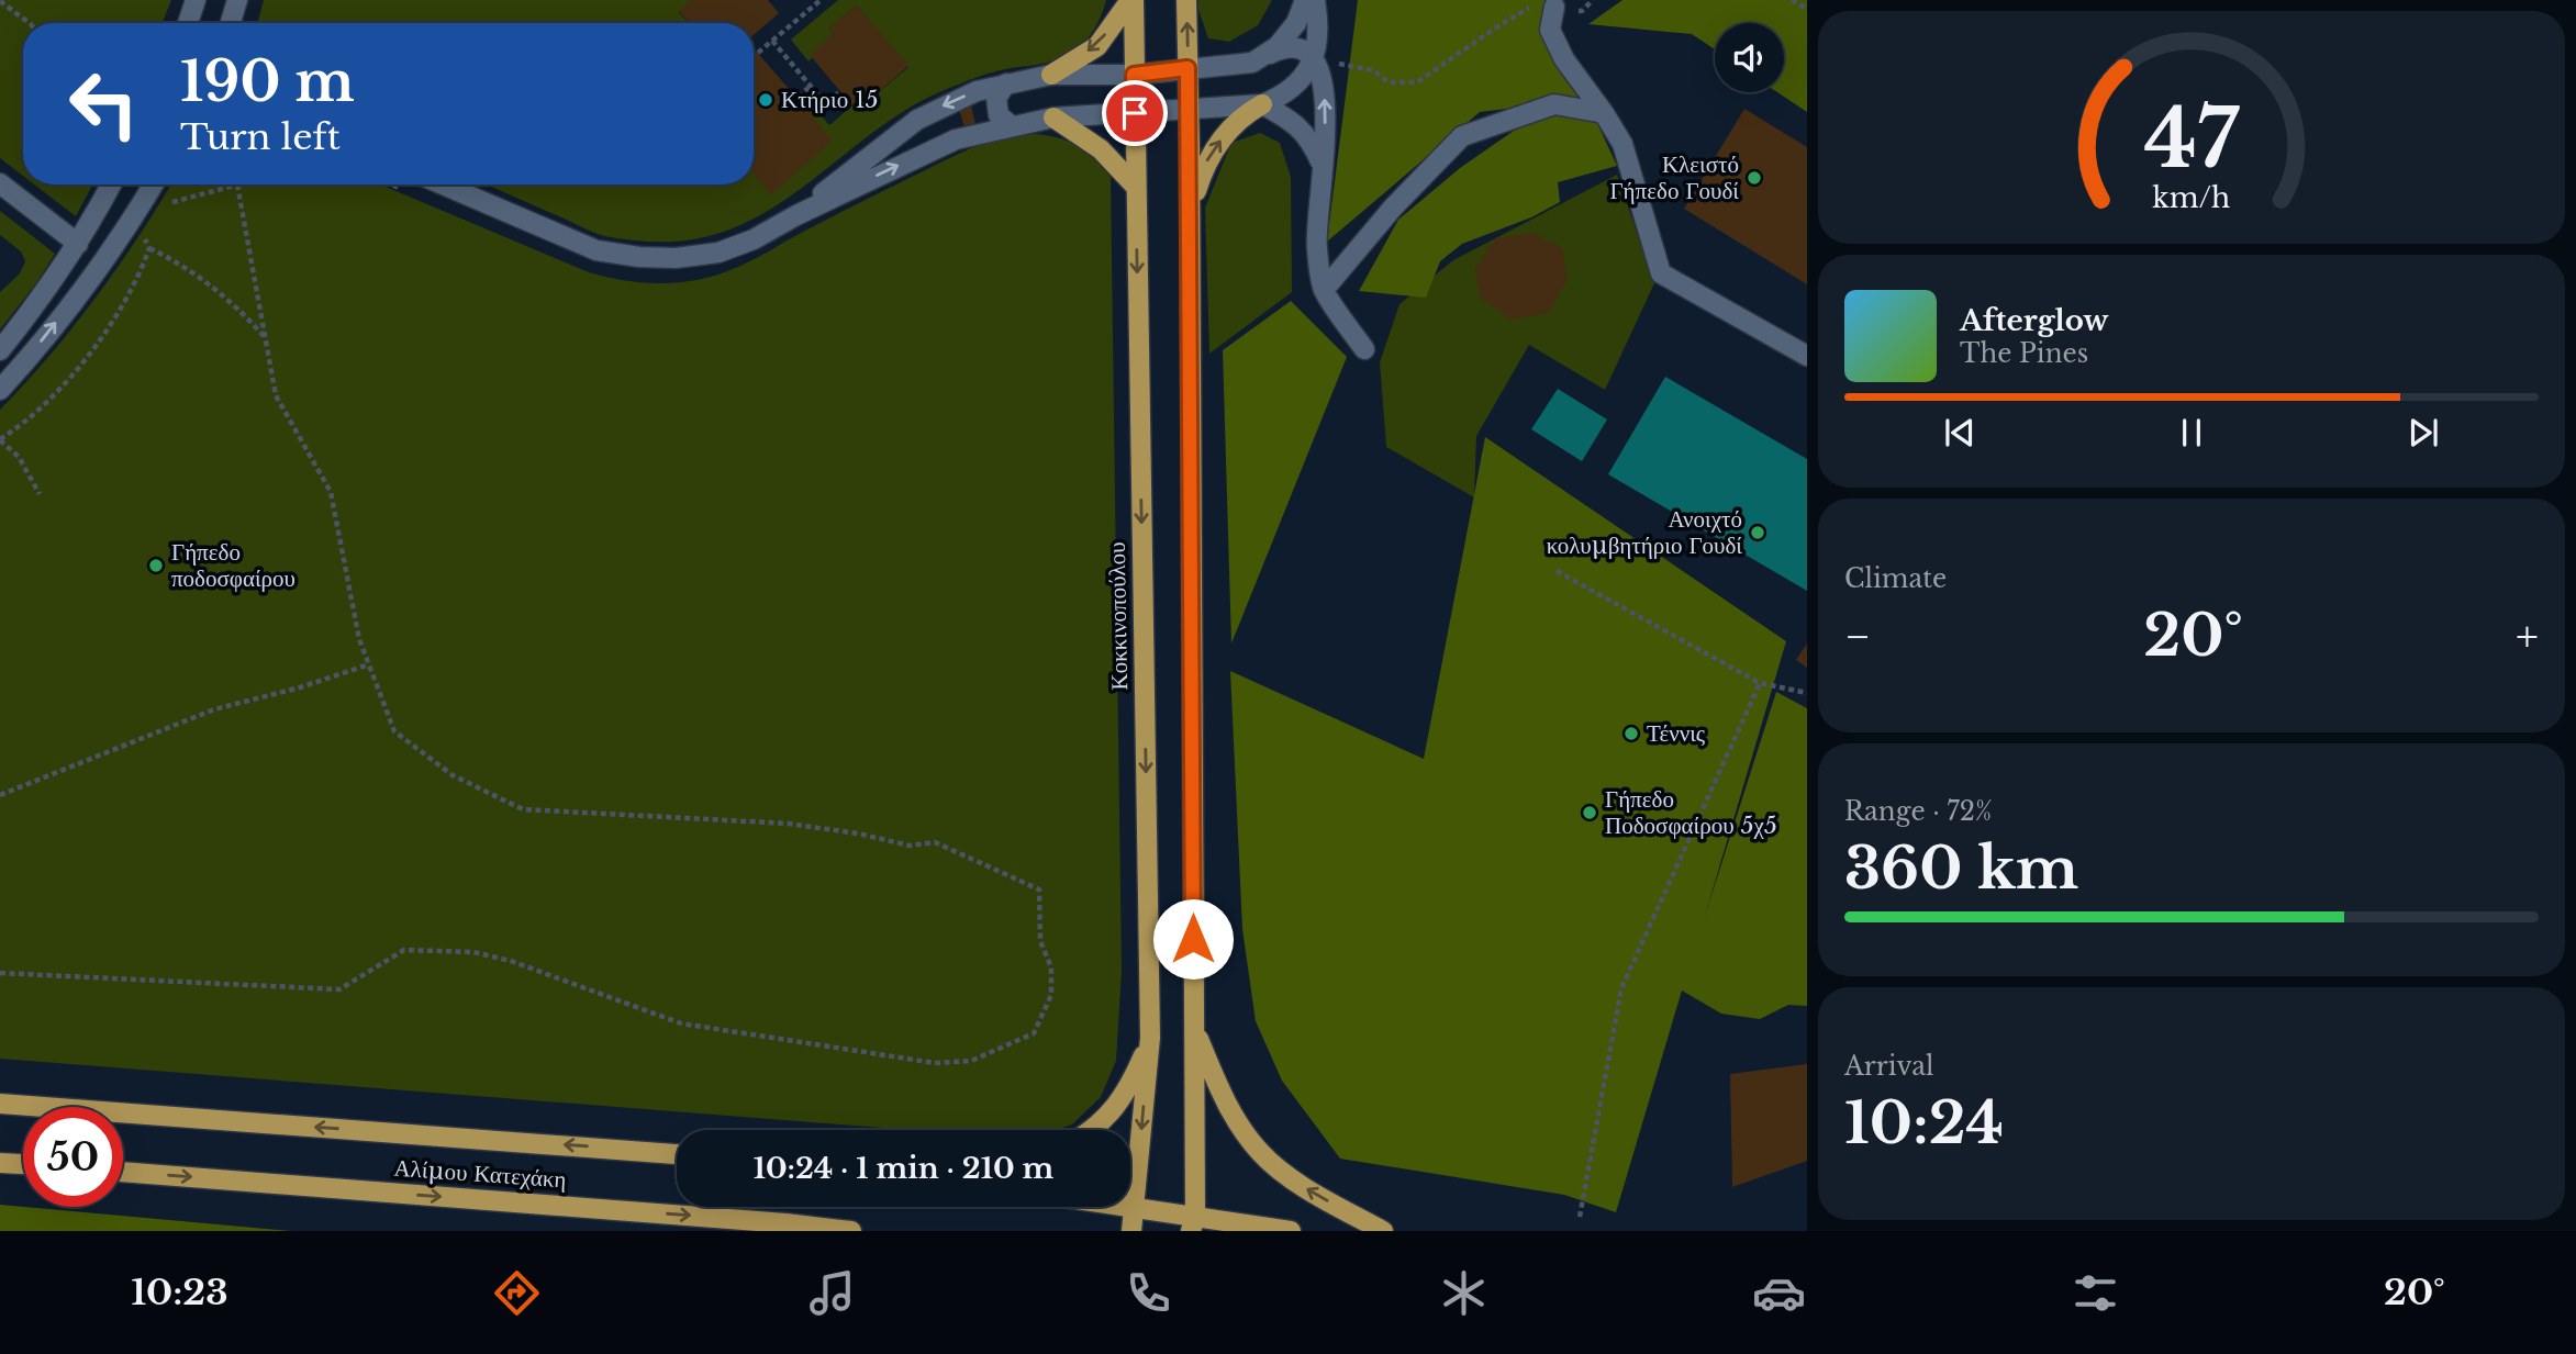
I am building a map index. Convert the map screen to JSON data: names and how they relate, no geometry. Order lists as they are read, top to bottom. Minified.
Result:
{"streets":{"main road":["Κοκκινοπούλου","Αλίμου Κατεχάκη"]},"places":["Κτήριο 15","Κλειστό Γήπεδο Γουδί","Ανοιχτό κολυμβητήριο Γουδί","Γήπεδο ποδοσφαίρου","Τέννις","Γήπεδο Ποδοσφαίρου 5χ5"],"page":{"turn":["190 m","Turn left"],"song":["Afterglow","The Pines"],"tile":["Climate",["Range · 72%","360 km"],["Arrival","10:24"]],"heat":["−","20°","+"],"limit":"50","trip":"10:24 · 1 min · 210 m","tabs":["10:23","20°"],"gauge":["47","km/h"]}}
